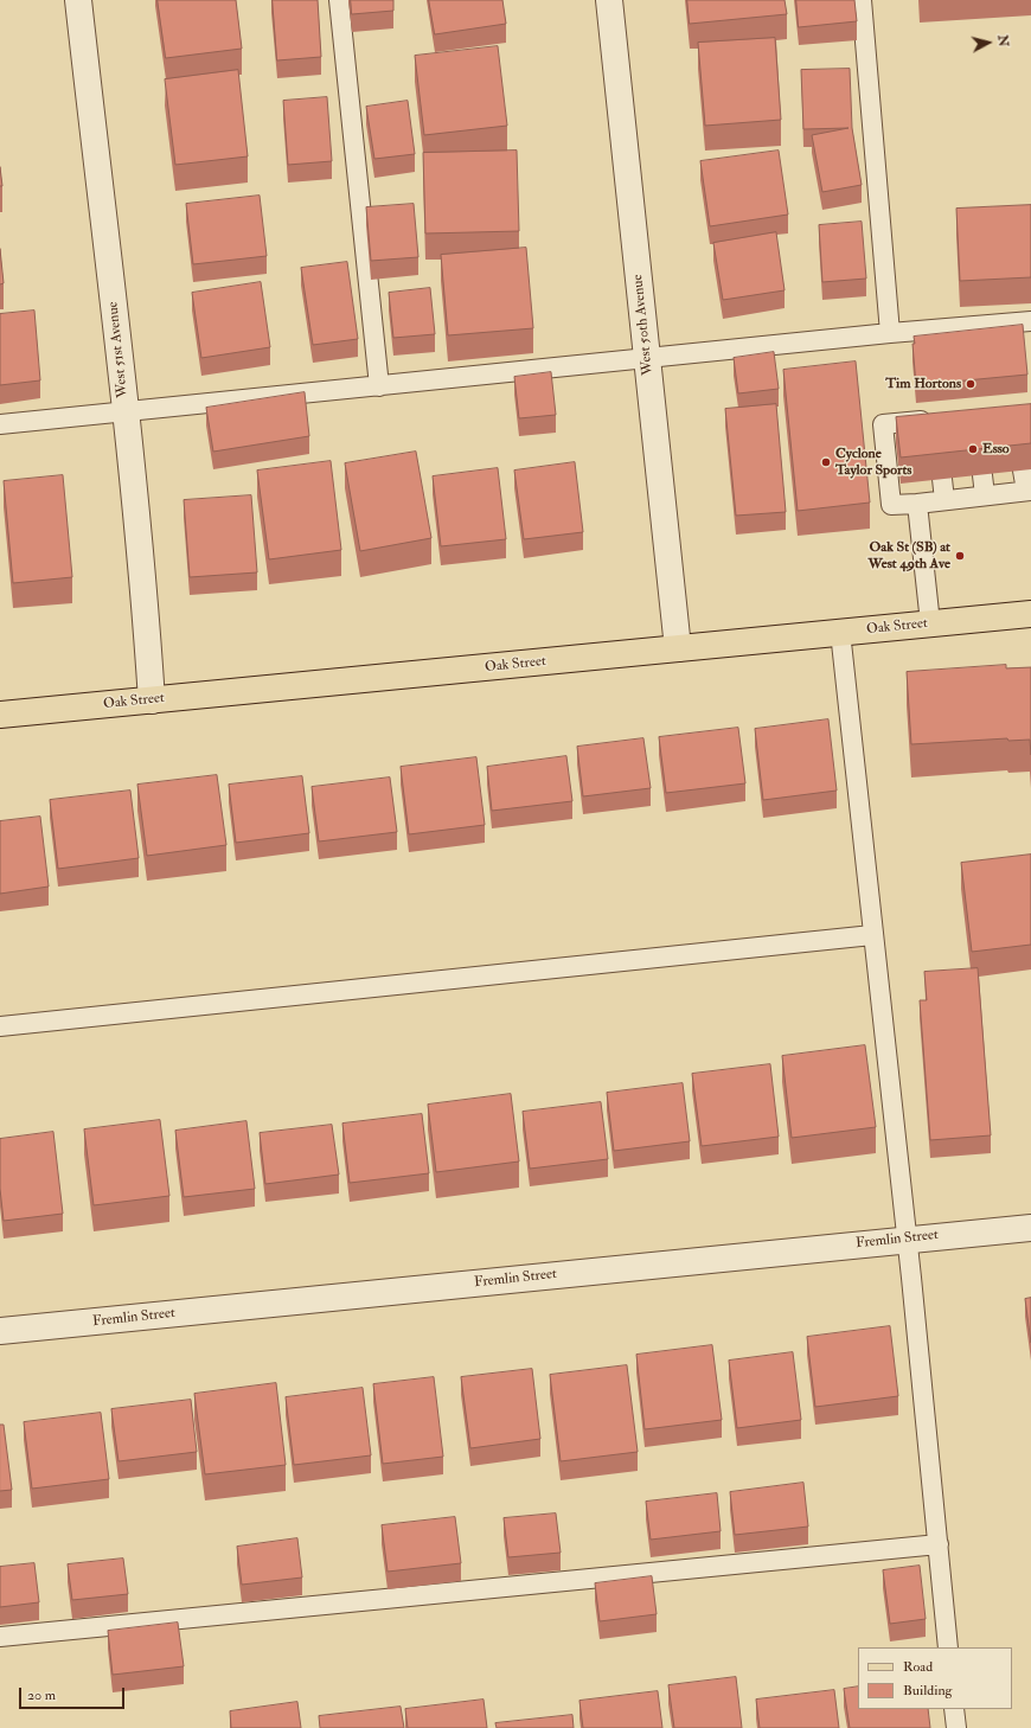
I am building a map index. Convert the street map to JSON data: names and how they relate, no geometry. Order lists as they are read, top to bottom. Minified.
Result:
{"streets":{"main road":["Oak Street"],"street":["West 50th Avenue","West 51st Avenue","Fremlin Street"]},"crossings":[["West 50th Avenue","Oak Street"],["West 51st Avenue","Oak Street"]],"places":["Tim Hortons","Esso","Cyclone Taylor Sports","Oak St (SB) at West 49th Ave"],"legend":["Road","Building"],"scale_bar":"20 m","north":"right"}
